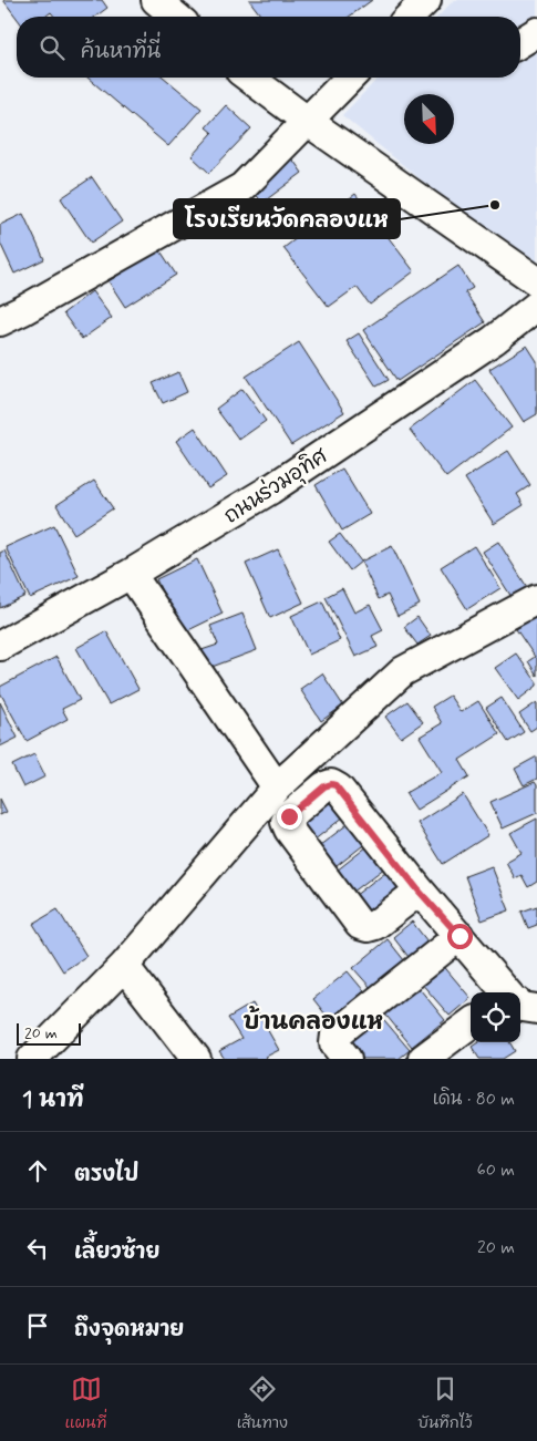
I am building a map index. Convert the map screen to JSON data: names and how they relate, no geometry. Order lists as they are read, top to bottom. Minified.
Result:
{"streets":{"street":["ถนนร่วมอุทิศ"]},"districts":["บ้านคลองแห"],"places":["โรงเรียนวัดคลองแห"],"scale_bar":"20 m","north":"bottom right","page":{"search":"ค้นหาที่นี่","scale":"20 m","heading":["1 นาที","เดิน · 80 m"],"list":[["ตรงไป","60 m"],["เลี้ยวซ้าย","20 m"],"ถึงจุดหมาย"],"nav":["แผนที่","เส้นทาง","บันทึกไว้"]}}
